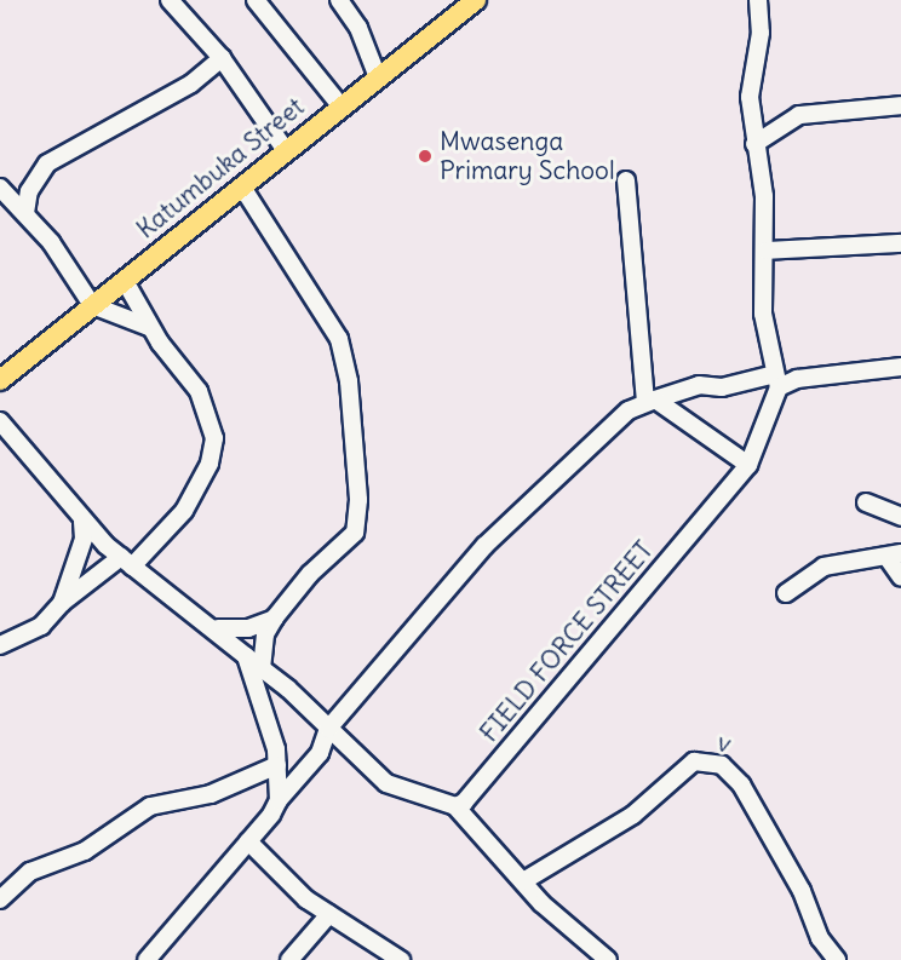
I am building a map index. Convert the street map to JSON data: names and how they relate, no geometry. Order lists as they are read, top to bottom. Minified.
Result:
{"streets":{"main road":["Katumbuka Street"],"street":["FIELD FORCE STREET","v"]},"places":["Mwasenga Primary School"]}
